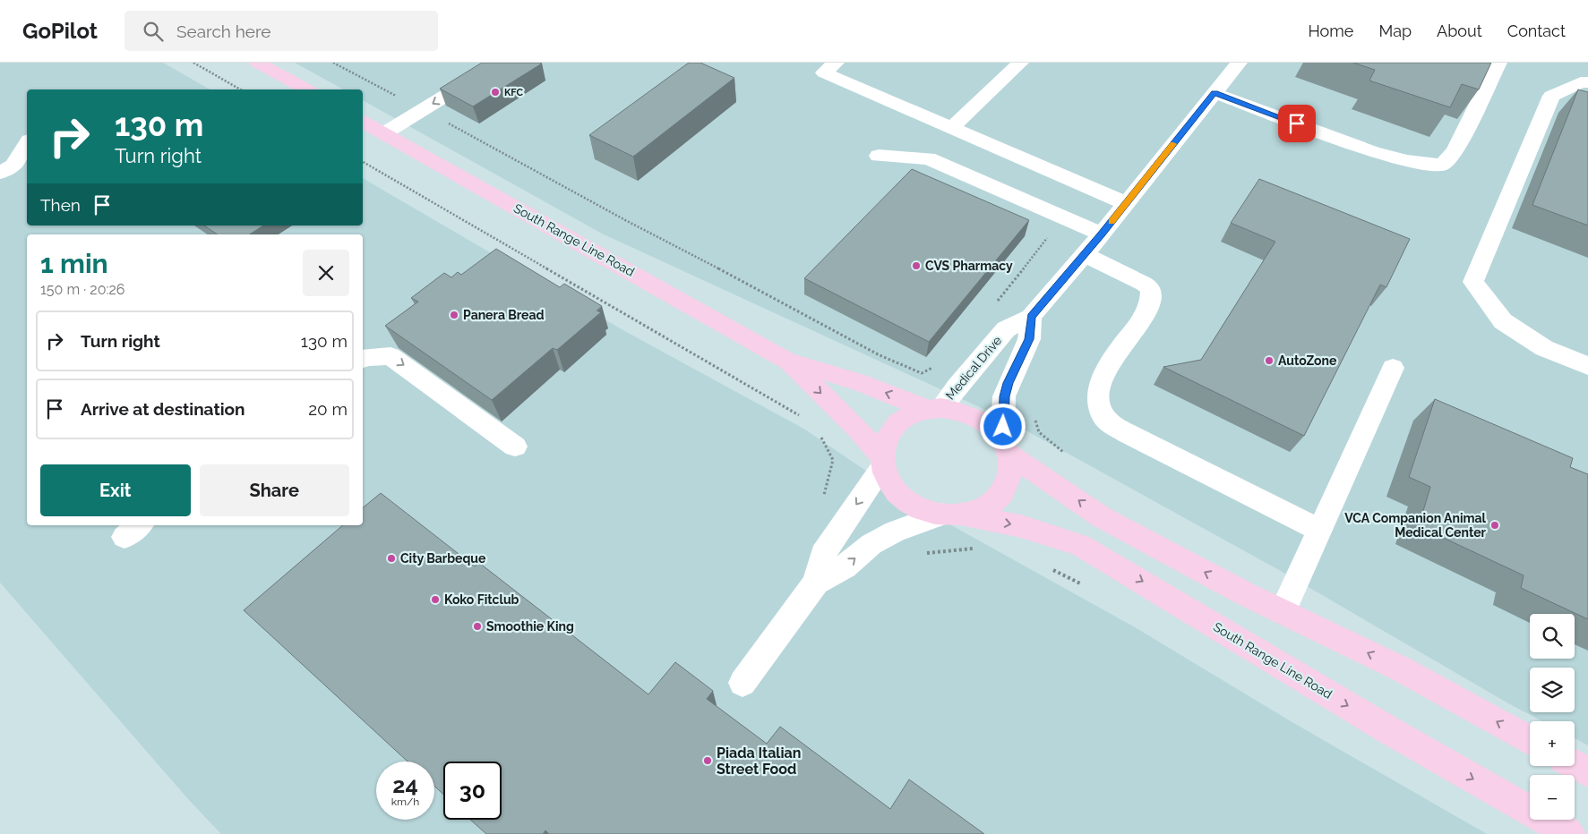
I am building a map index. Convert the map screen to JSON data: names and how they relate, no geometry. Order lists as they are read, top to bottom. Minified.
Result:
{"streets":{"main road":["South Range Line Road"],"street":["Medical Drive"]},"crossings":[["South Range Line Road","Medical Drive"]],"places":["KFC","CVS Pharmacy","Panera Bread","AutoZone","VCA Companion Animal Medical Center","City Barbeque","Koko Fitclub","Smoothie King","Piada Italian Street Food"],"page":{"header":"GoPilot","search":"Search here","nav":["Home","Map","About","Contact"],"turn":["130 m","Turn right"],"then":"Then","heading":["1 min","150 m · 20:26"],"list":[{"name":"Turn right","value":"130 m"},{"name":"Arrive at destination","value":"20 m"}],"buttons":["Exit","Share"],"map_buttons":["+","−"],"speed":"24 km/h","limit":"30"}}
